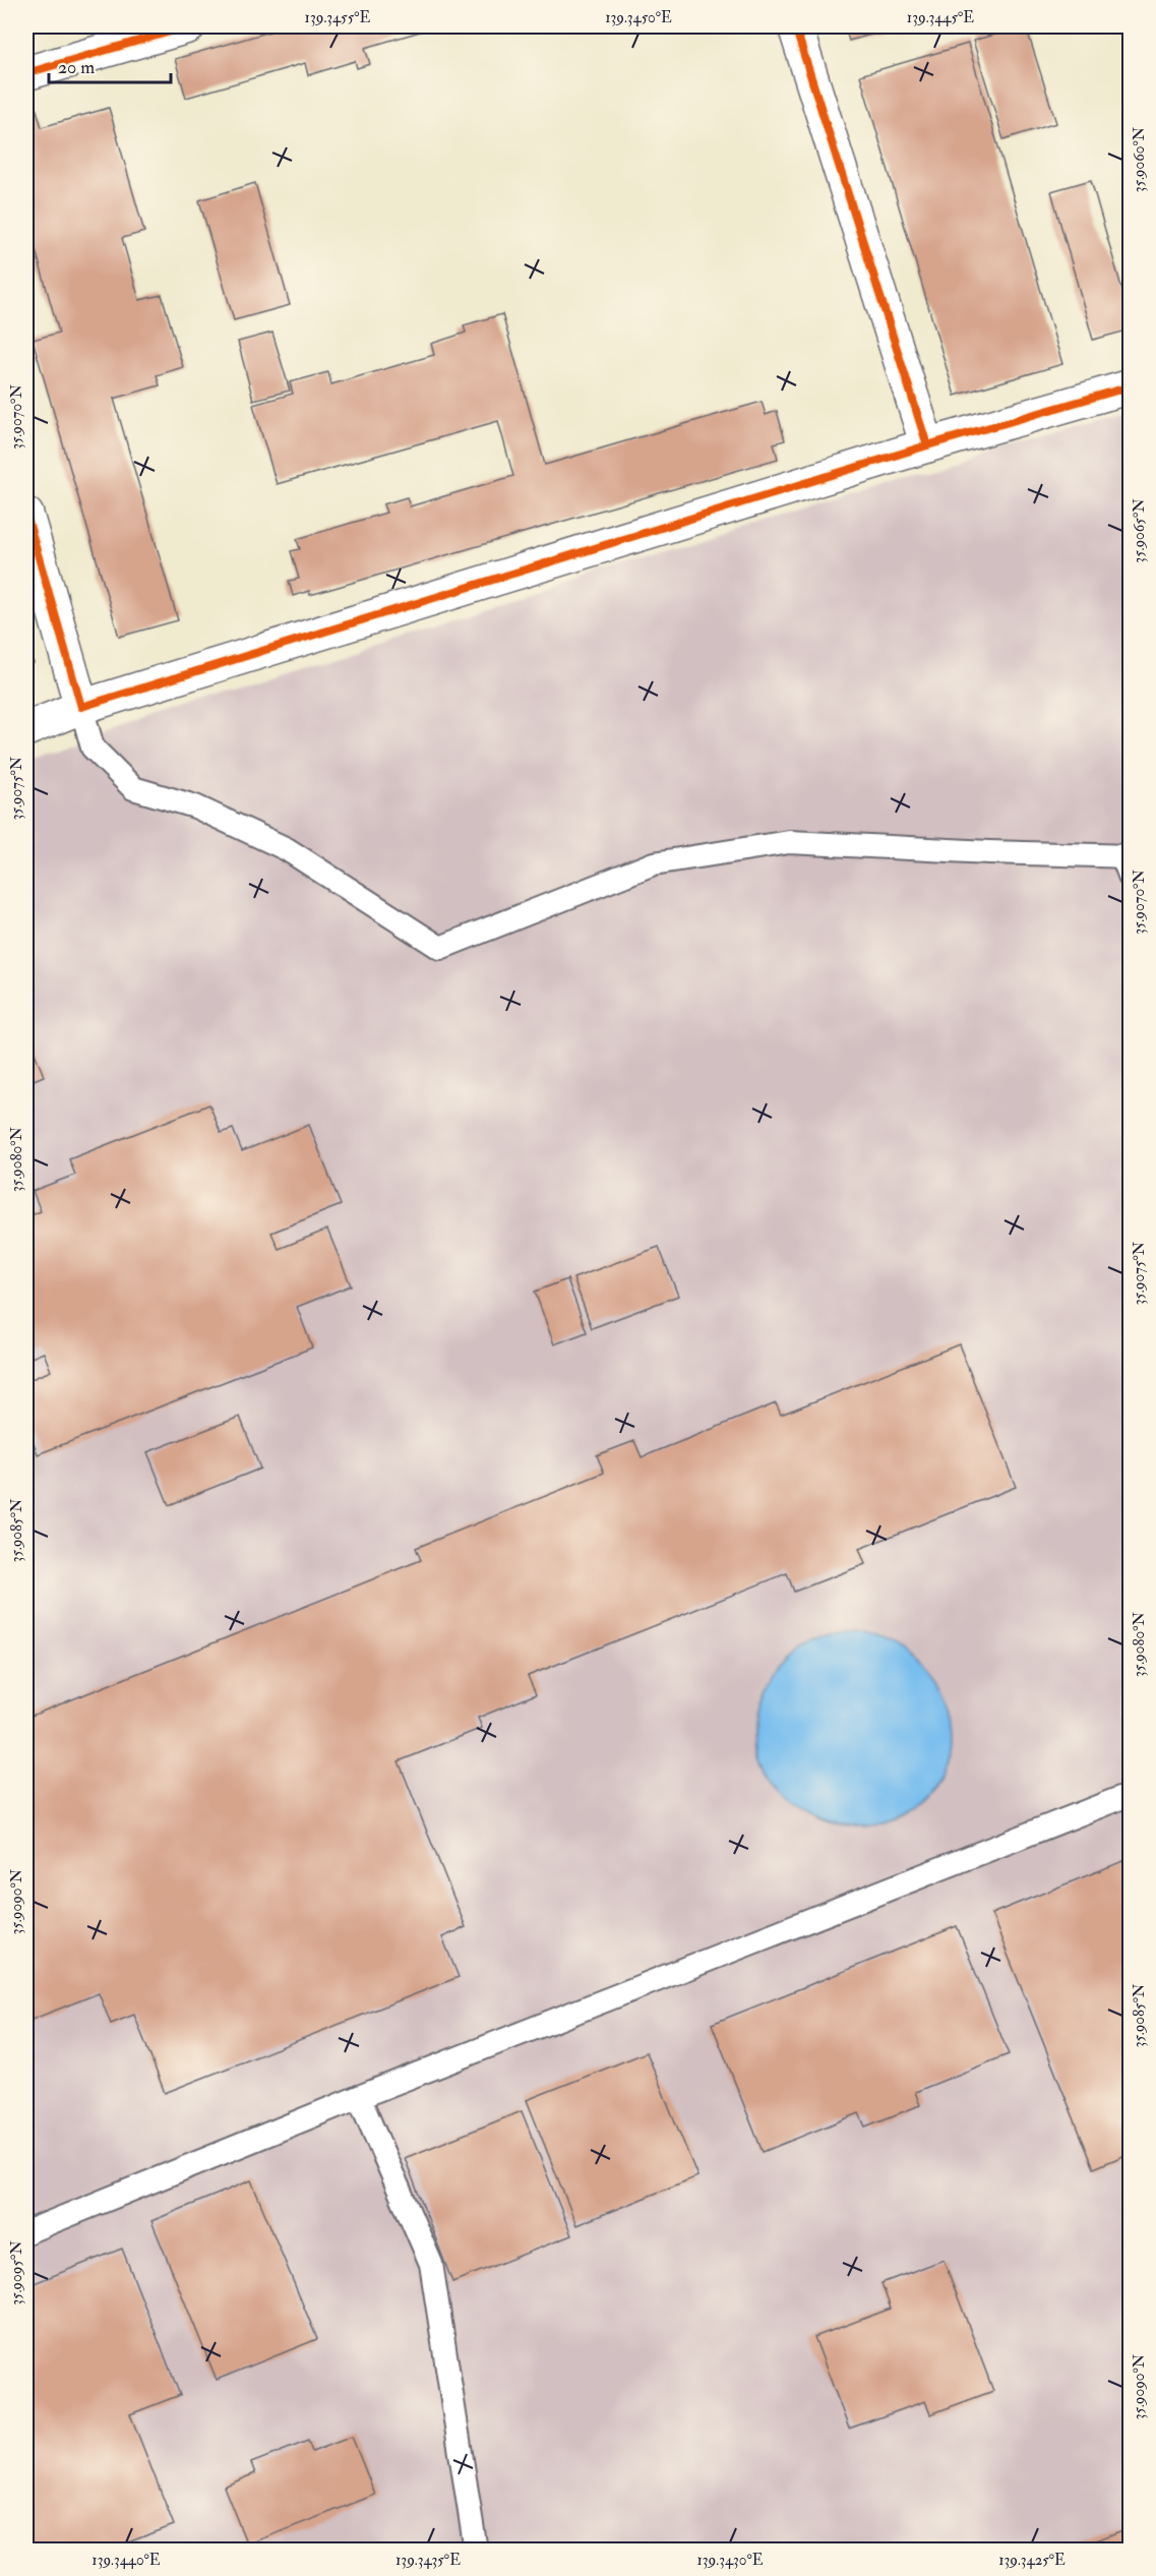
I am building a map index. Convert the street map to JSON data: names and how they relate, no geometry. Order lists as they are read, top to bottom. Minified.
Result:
{"scale_bar":"20 m","coordinates":["139.3455°E","139.3450°E","139.3445°E","35.9060°N","35.9070°N","35.9065°N","35.9075°N","35.9080°N","35.9085°N","35.9090°N","35.9095°N","139.3440°E","139.3435°E","139.3430°E","139.3425°E"]}
